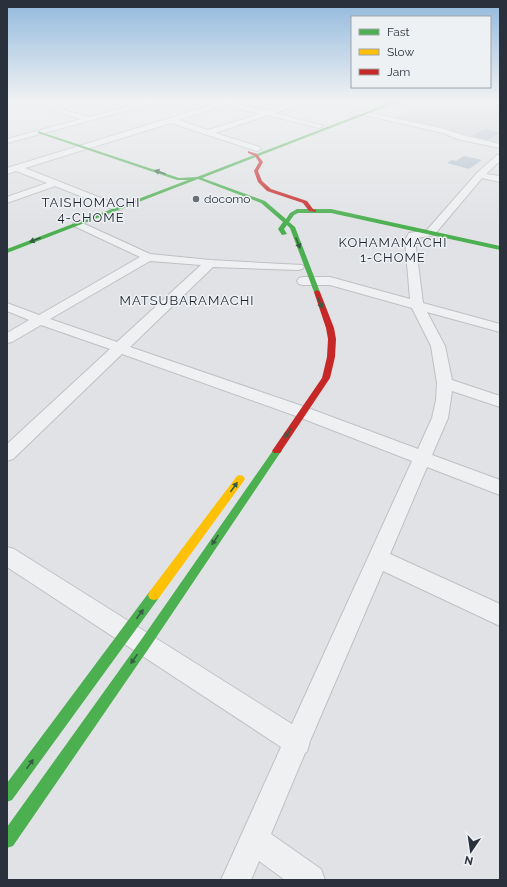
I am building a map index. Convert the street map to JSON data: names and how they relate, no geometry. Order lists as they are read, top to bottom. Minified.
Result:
{"districts":["TAISHOMACHI 4-CHOME","KOHAMAMACHI 1-CHOME","MATSUBARAMACHI"],"places":["docomo"],"legend":["Fast","Slow","Jam"],"north":"bottom"}
